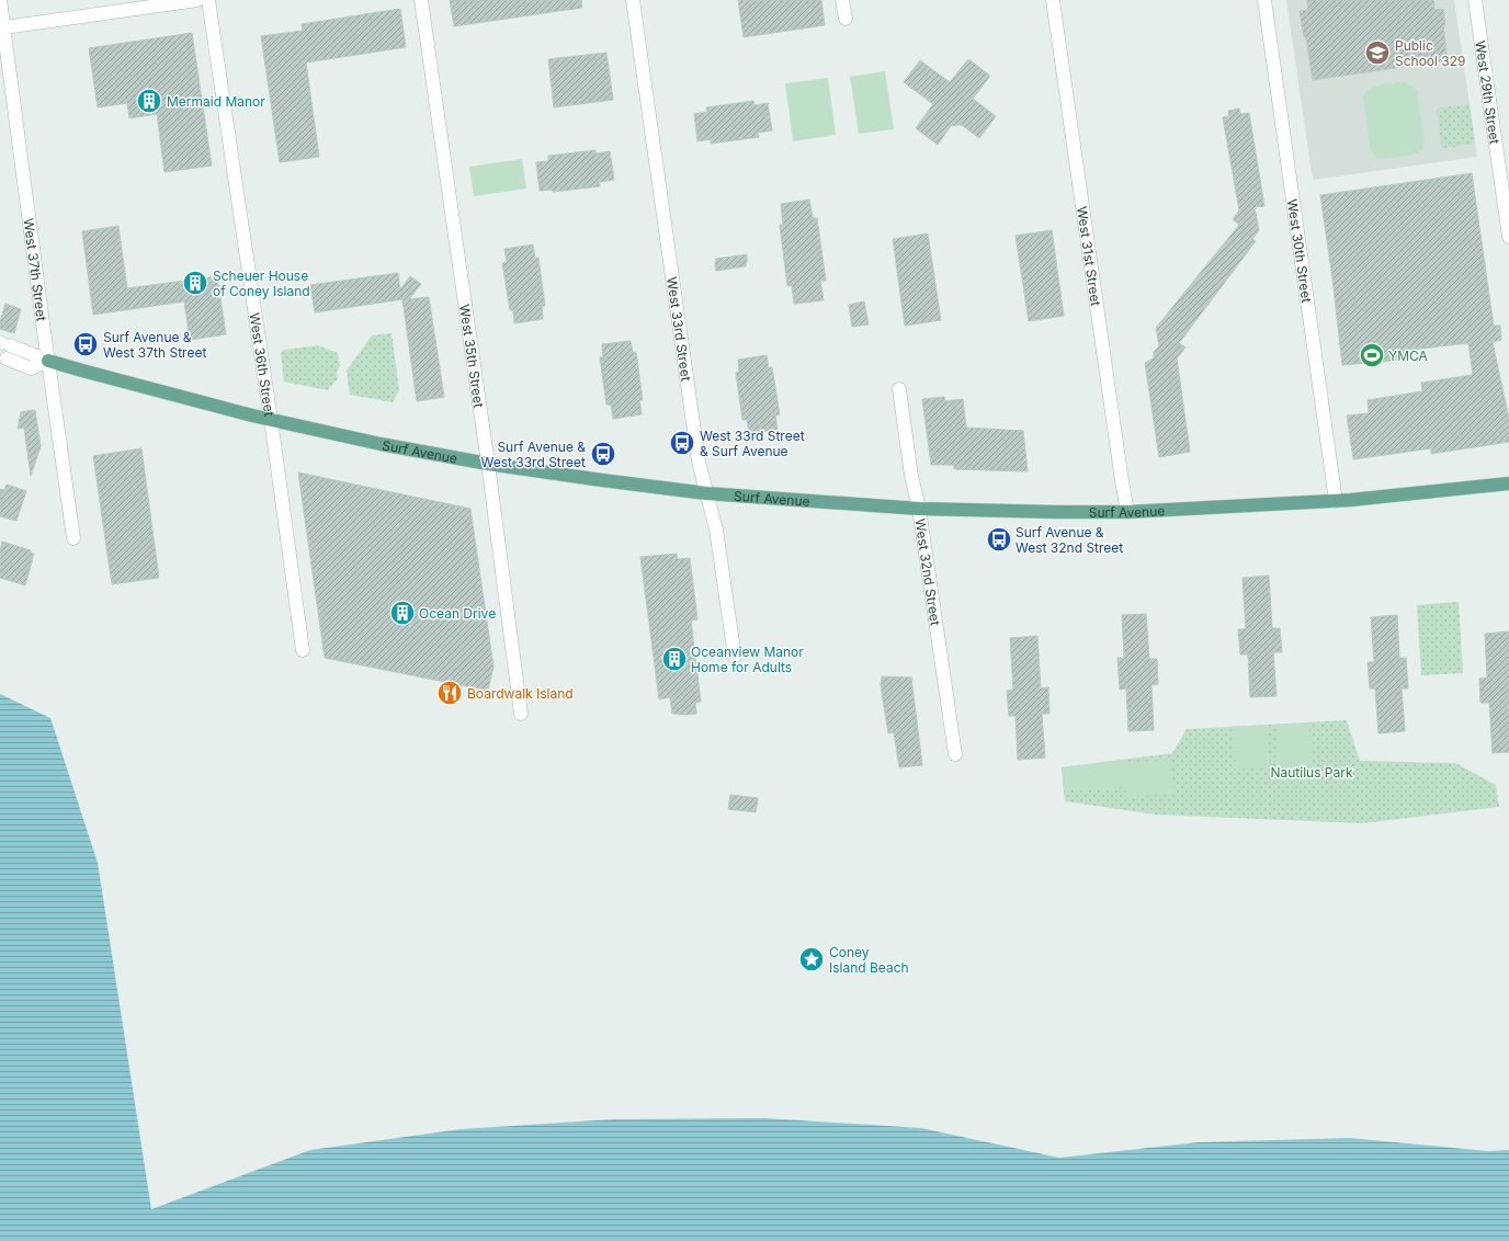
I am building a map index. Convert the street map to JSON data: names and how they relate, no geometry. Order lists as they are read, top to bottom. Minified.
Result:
{"streets":{"main road":["Surf Avenue"],"street":["West 29th Street","West 30th Street","West 31st Street","West 37th Street","West 33rd Street","West 35th Street","West 36th Street","West 32nd Street"]},"crossings":[["West 30th Street","Surf Avenue"],["West 31st Street","Surf Avenue"],["West 37th Street","Surf Avenue"],["West 33rd Street","Surf Avenue"],["West 35th Street","Surf Avenue"],["West 36th Street","Surf Avenue"],["Surf Avenue","West 32nd Street"]],"parks":["Nautilus Park"],"places":{"school or university":["Public School 329"],"building":["Mermaid Manor","Scheuer House of Coney Island","Ocean Drive","Oceanview Manor Home for Adults"],"bus stop":["Surf Avenue & West 37th Street","West 33rd Street & Surf Avenue","Surf Avenue & West 33rd Street","Surf Avenue & West 32nd Street"],"sports":["YMCA"],"restaurant":["Boardwalk Island"],"place":["Coney Island Beach"]}}
